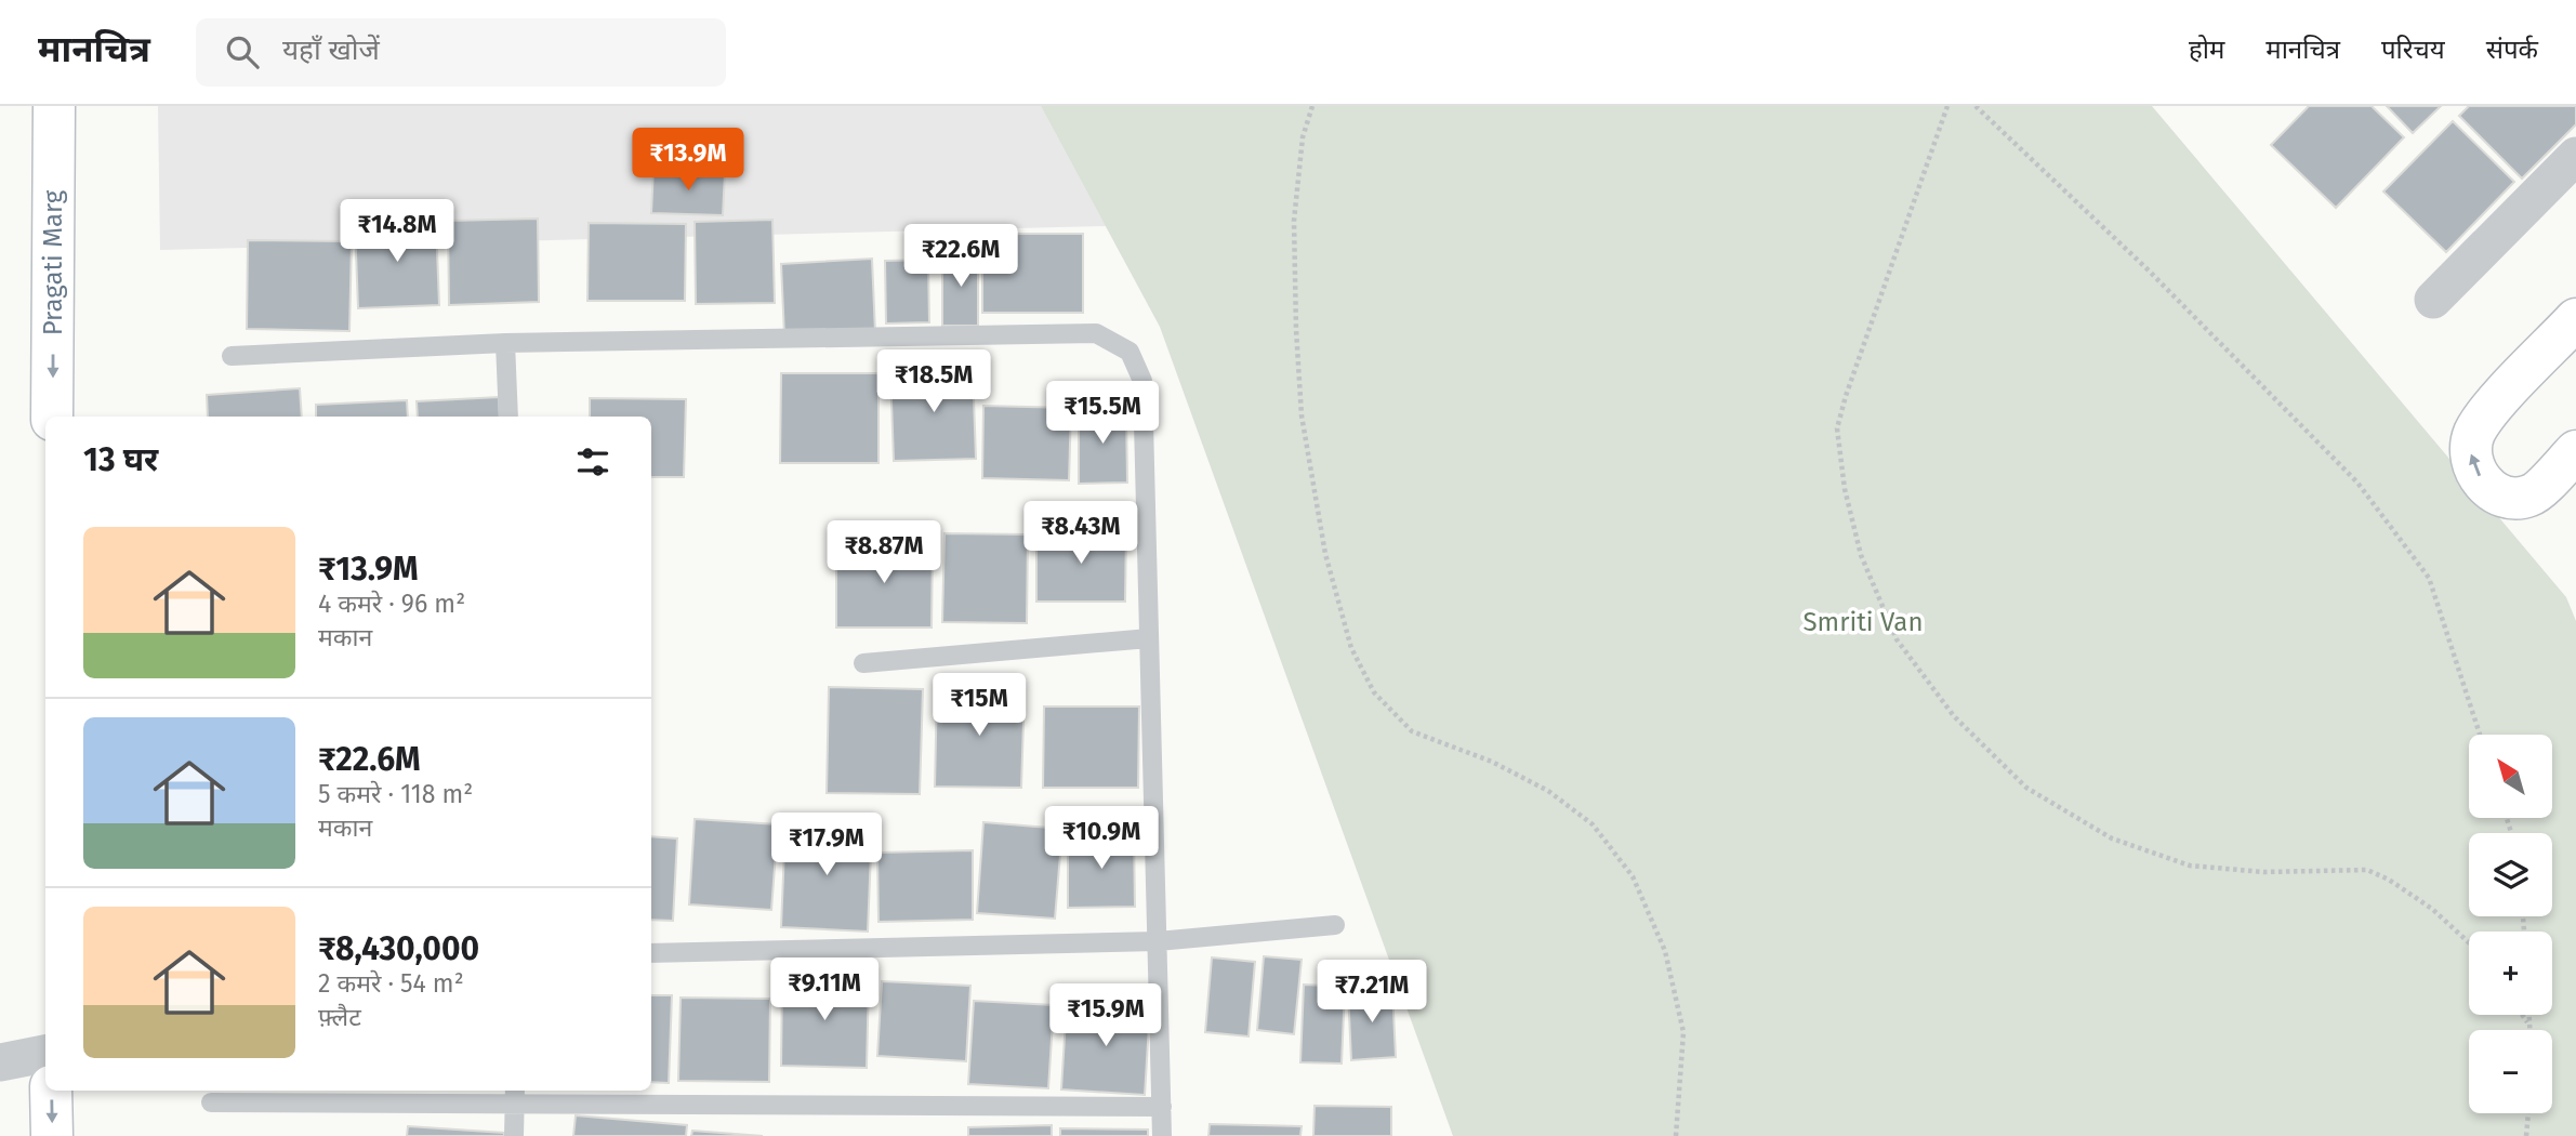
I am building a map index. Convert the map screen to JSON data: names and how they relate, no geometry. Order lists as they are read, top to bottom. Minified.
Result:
{"streets":{"main road":["Pragati Marg"]},"one_way":["Pragati Marg"],"parks":["Smriti Van"],"north":"top left","page":{"header":"मानचित्र","search":"यहाँ खोजें","nav":["होम","मानचित्र","परिचय","संपर्क"],"price":["₹13.9M","₹14.8M","₹22.6M","₹18.5M","₹15.5M","₹8.43M","₹8.87M","₹15M","₹10.9M","₹17.9M","₹9.11M","₹7.21M","₹15.9M"],"heading":"13 घर","list":[{"name":"₹13.9M","note":"4 कमरे · 96 m² · मकान"},{"name":"₹22.6M","note":"5 कमरे · 118 m² · मकान"},{"name":"₹8,430,000","note":"2 कमरे · 54 m² · फ़्लैट"}],"map_buttons":["+","−"]}}
